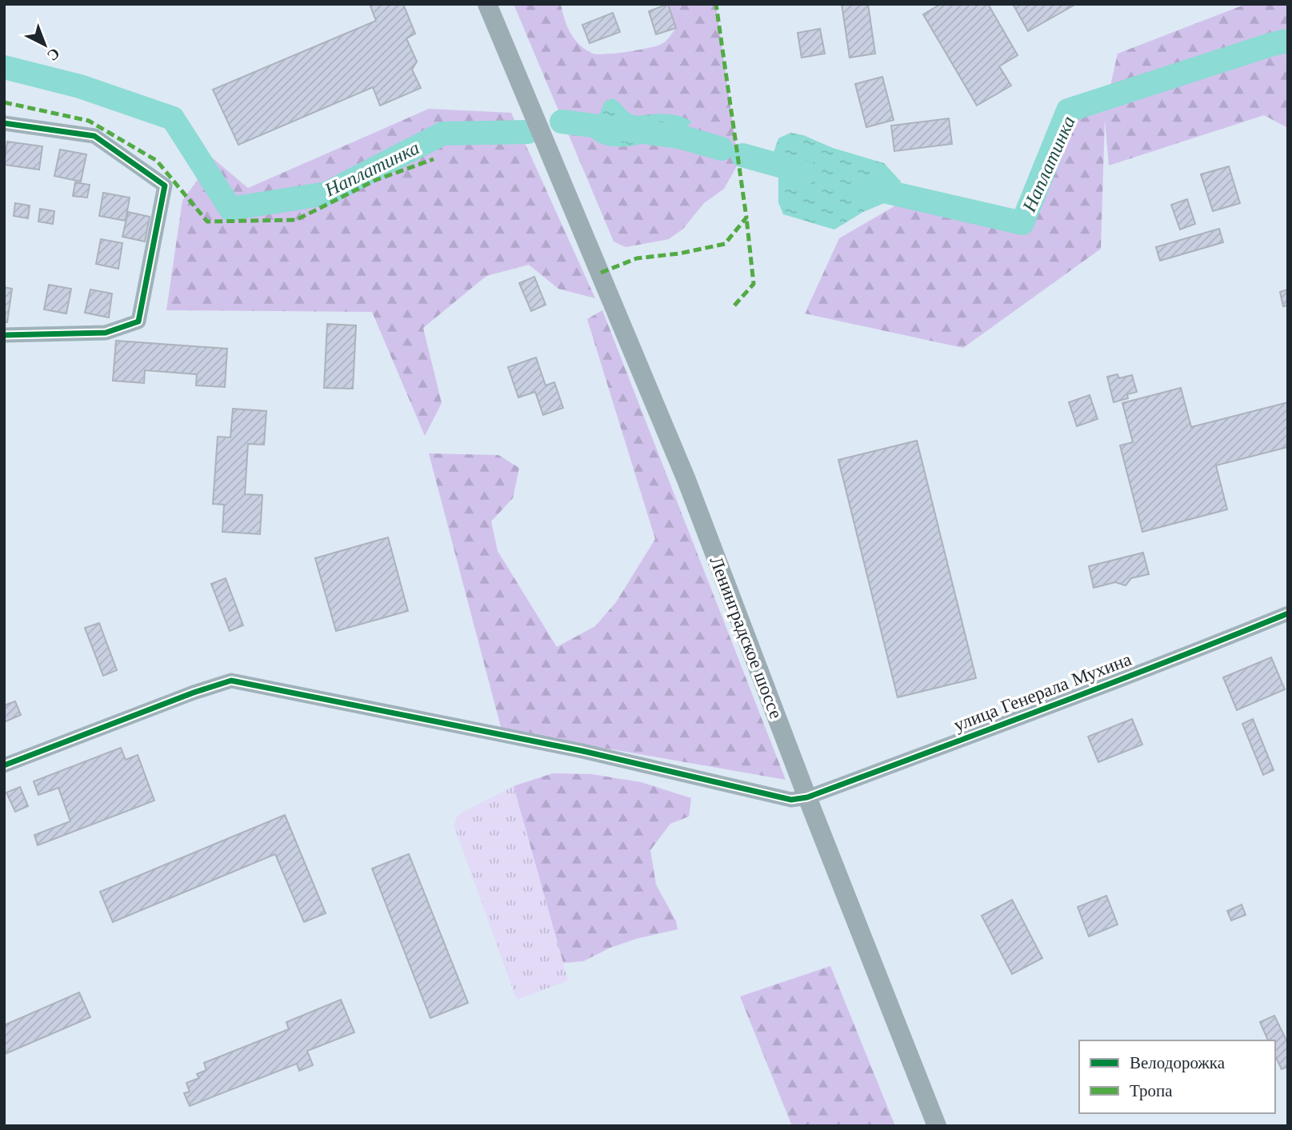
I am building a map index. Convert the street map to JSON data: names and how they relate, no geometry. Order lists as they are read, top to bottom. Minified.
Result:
{"streets":{"main road":["Ленинградское шоссе"],"street":["улица Генерала Мухина"]},"crossings":[["Ленинградское шоссе","улица Генерала Мухина"]],"water":["Наплатинка"],"legend":["Велодорожка","Тропа"],"north":"bottom right"}
